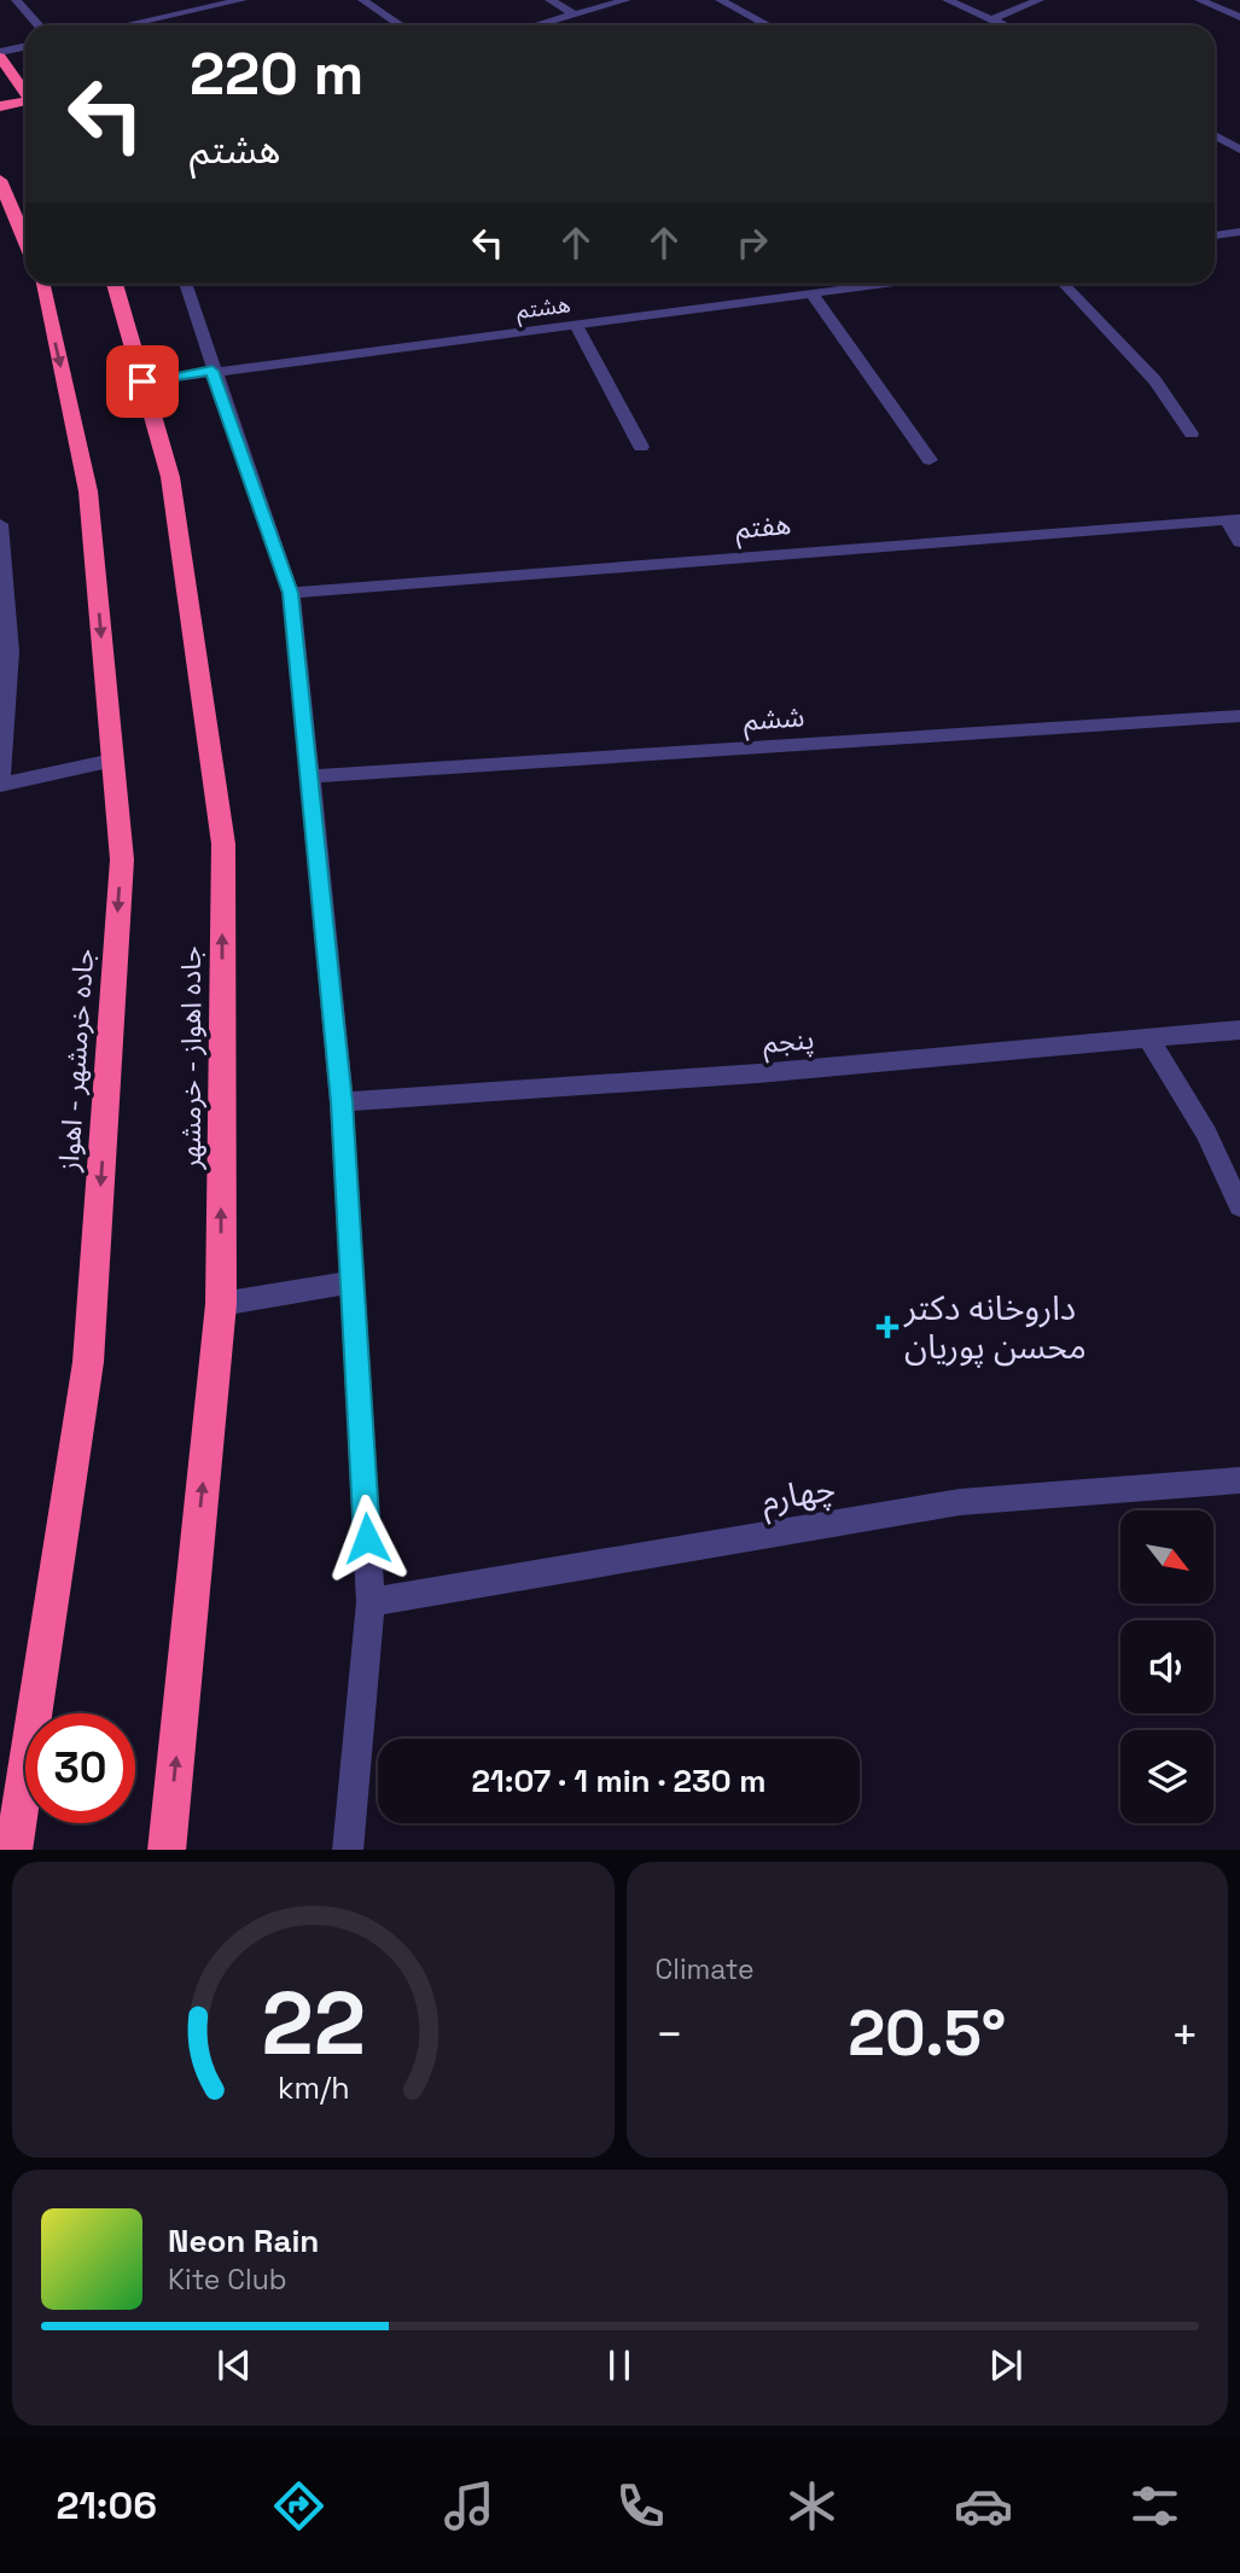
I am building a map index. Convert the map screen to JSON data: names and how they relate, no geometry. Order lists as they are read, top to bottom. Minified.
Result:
{"streets":{"highway":["جاده اهواز - خرمشهر","جاده خرمشهر - اهواز"],"street":["هشتم","هفتم","ششم","پنجم","چهارم"]},"crossings":[["هشتم","جاده اهواز - خرمشهر"]],"one_way":["جاده اهواز - خرمشهر","جاده خرمشهر - اهواز"],"places":{"health":["داروخانه دکتر محسن پوریان"]},"north":"bottom right","page":{"turn":["220 m","هشتم"],"limit":"30","trip":"21:07 · 1 min · 230 m","tile":"Climate","heat":["−","20.5°","+"],"song":["Neon Rain","Kite Club"],"tabs":"21:06","gauge":["22","km/h"]}}
